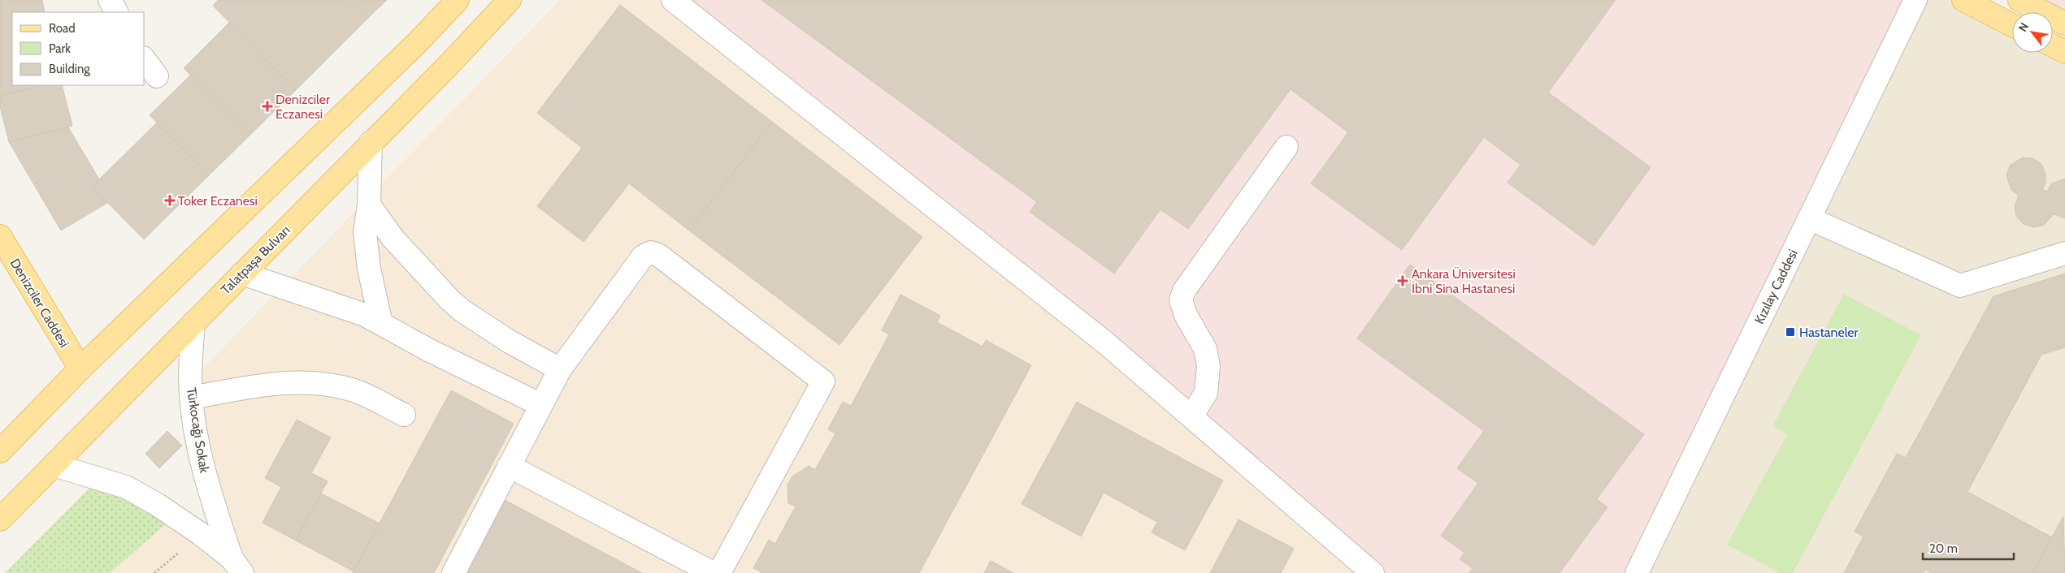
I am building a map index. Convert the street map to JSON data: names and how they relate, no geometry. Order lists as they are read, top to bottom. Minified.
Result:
{"streets":{"main road":["Talatpaşa Bulvarı","Denizciler Caddesi"],"street":["Kızılay Caddesi","Türkocağı Sokak"]},"crossings":[["Talatpaşa Bulvarı","Türkocağı Sokak"]],"places":{"health":["Denizciler Eczanesi","Toker Eczanesi","Ankara Üniversitesi İbni Sina Hastanesi"],"transit":["Hastaneler"]},"legend":["Road","Park","Building"],"scale_bar":"20 m","north":"top left"}
